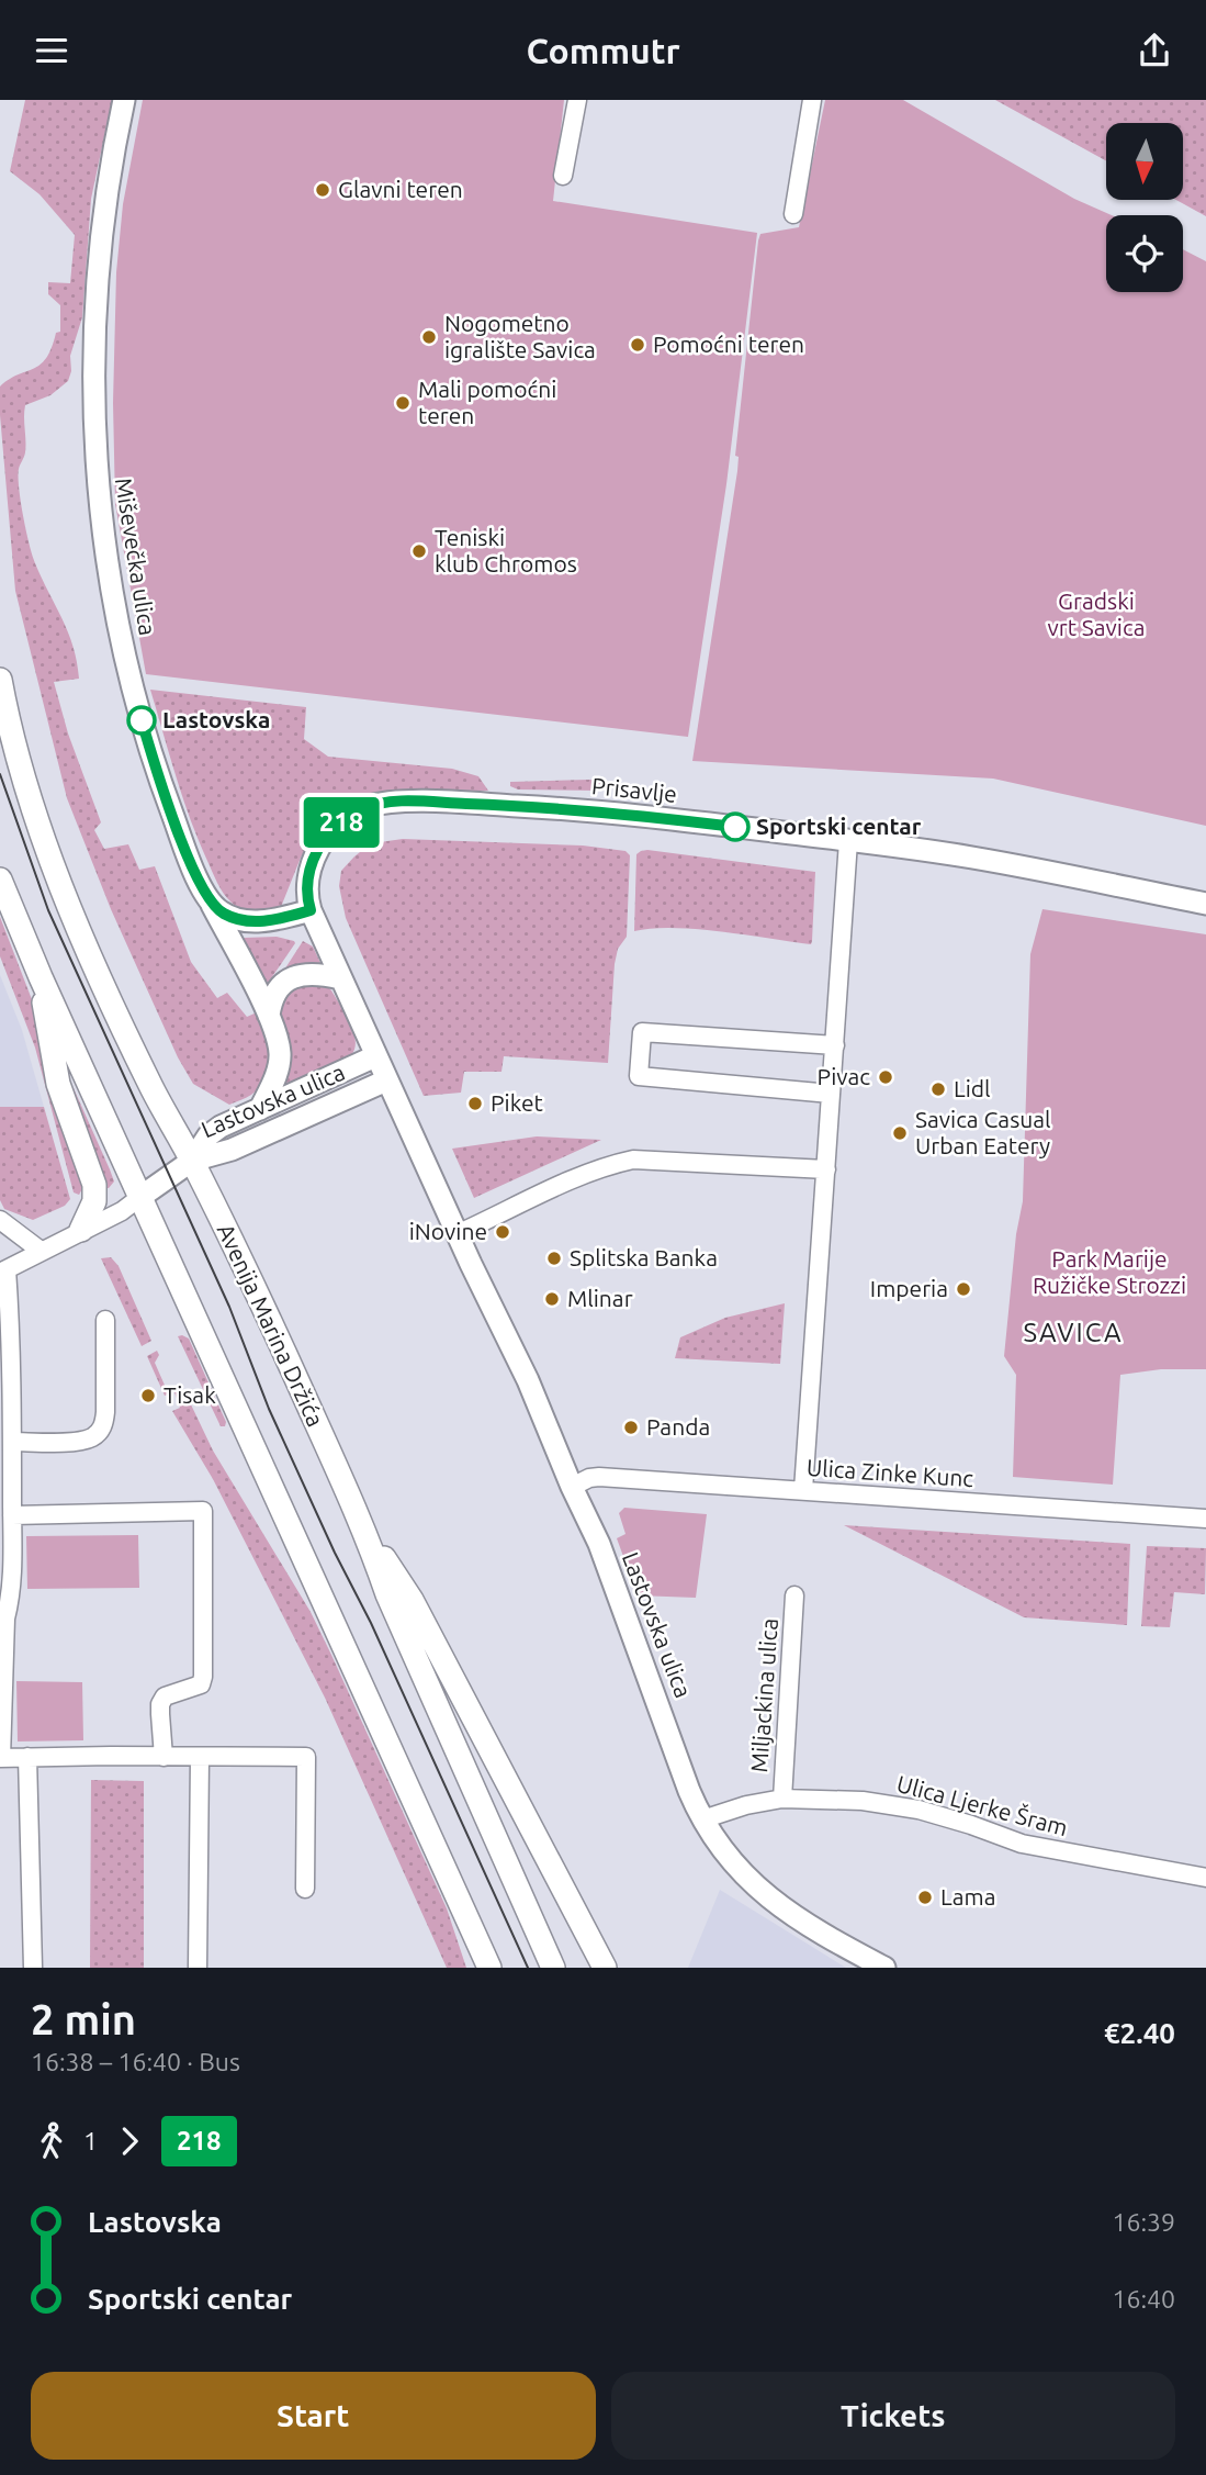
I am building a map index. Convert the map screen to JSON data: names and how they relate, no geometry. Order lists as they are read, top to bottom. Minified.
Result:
{"streets":{"main road":["Avenija Marina Držića"],"street":["Miševečka ulica","Prisavlje","Lastovska ulica","Ulica Zinke Kunc","Miljackina ulica","Ulica Ljerke Šram"]},"crossings":[["Miševečka ulica","Lastovska ulica"],["Prisavlje","Lastovska ulica"],["Lastovska ulica","Avenija Marina Držića"],["Lastovska ulica","Ulica Zinke Kunc"],["Lastovska ulica","Ulica Ljerke Šram"],["Miljackina ulica","Ulica Ljerke Šram"]],"districts":["SAVICA"],"parks":["Gradski vrt Savica","Park Marije Ružičke Strozzi"],"places":["Glavni teren","Nogometno igralište Savica","Pomoćni teren","Mali pomoćni teren","Teniski klub Chromos","Lastovska","Sportski centar","Pivac","Lidl","Piket","Savica Casual Urban Eatery","iNovine","Splitska Banka","Imperia","Mlinar","Tisak","Panda","Lama"],"lines":["bus line 218"],"north":"bottom","page":{"header":"Commutr","on_map":"218","heading":["2 min","16:38 – 16:40 · Bus","€2.40"],"legs":["1","218"],"list":[{"name":"Lastovska","value":"16:39"},{"name":"Sportski centar","value":"16:40"}],"buttons":["Start","Tickets"]}}
